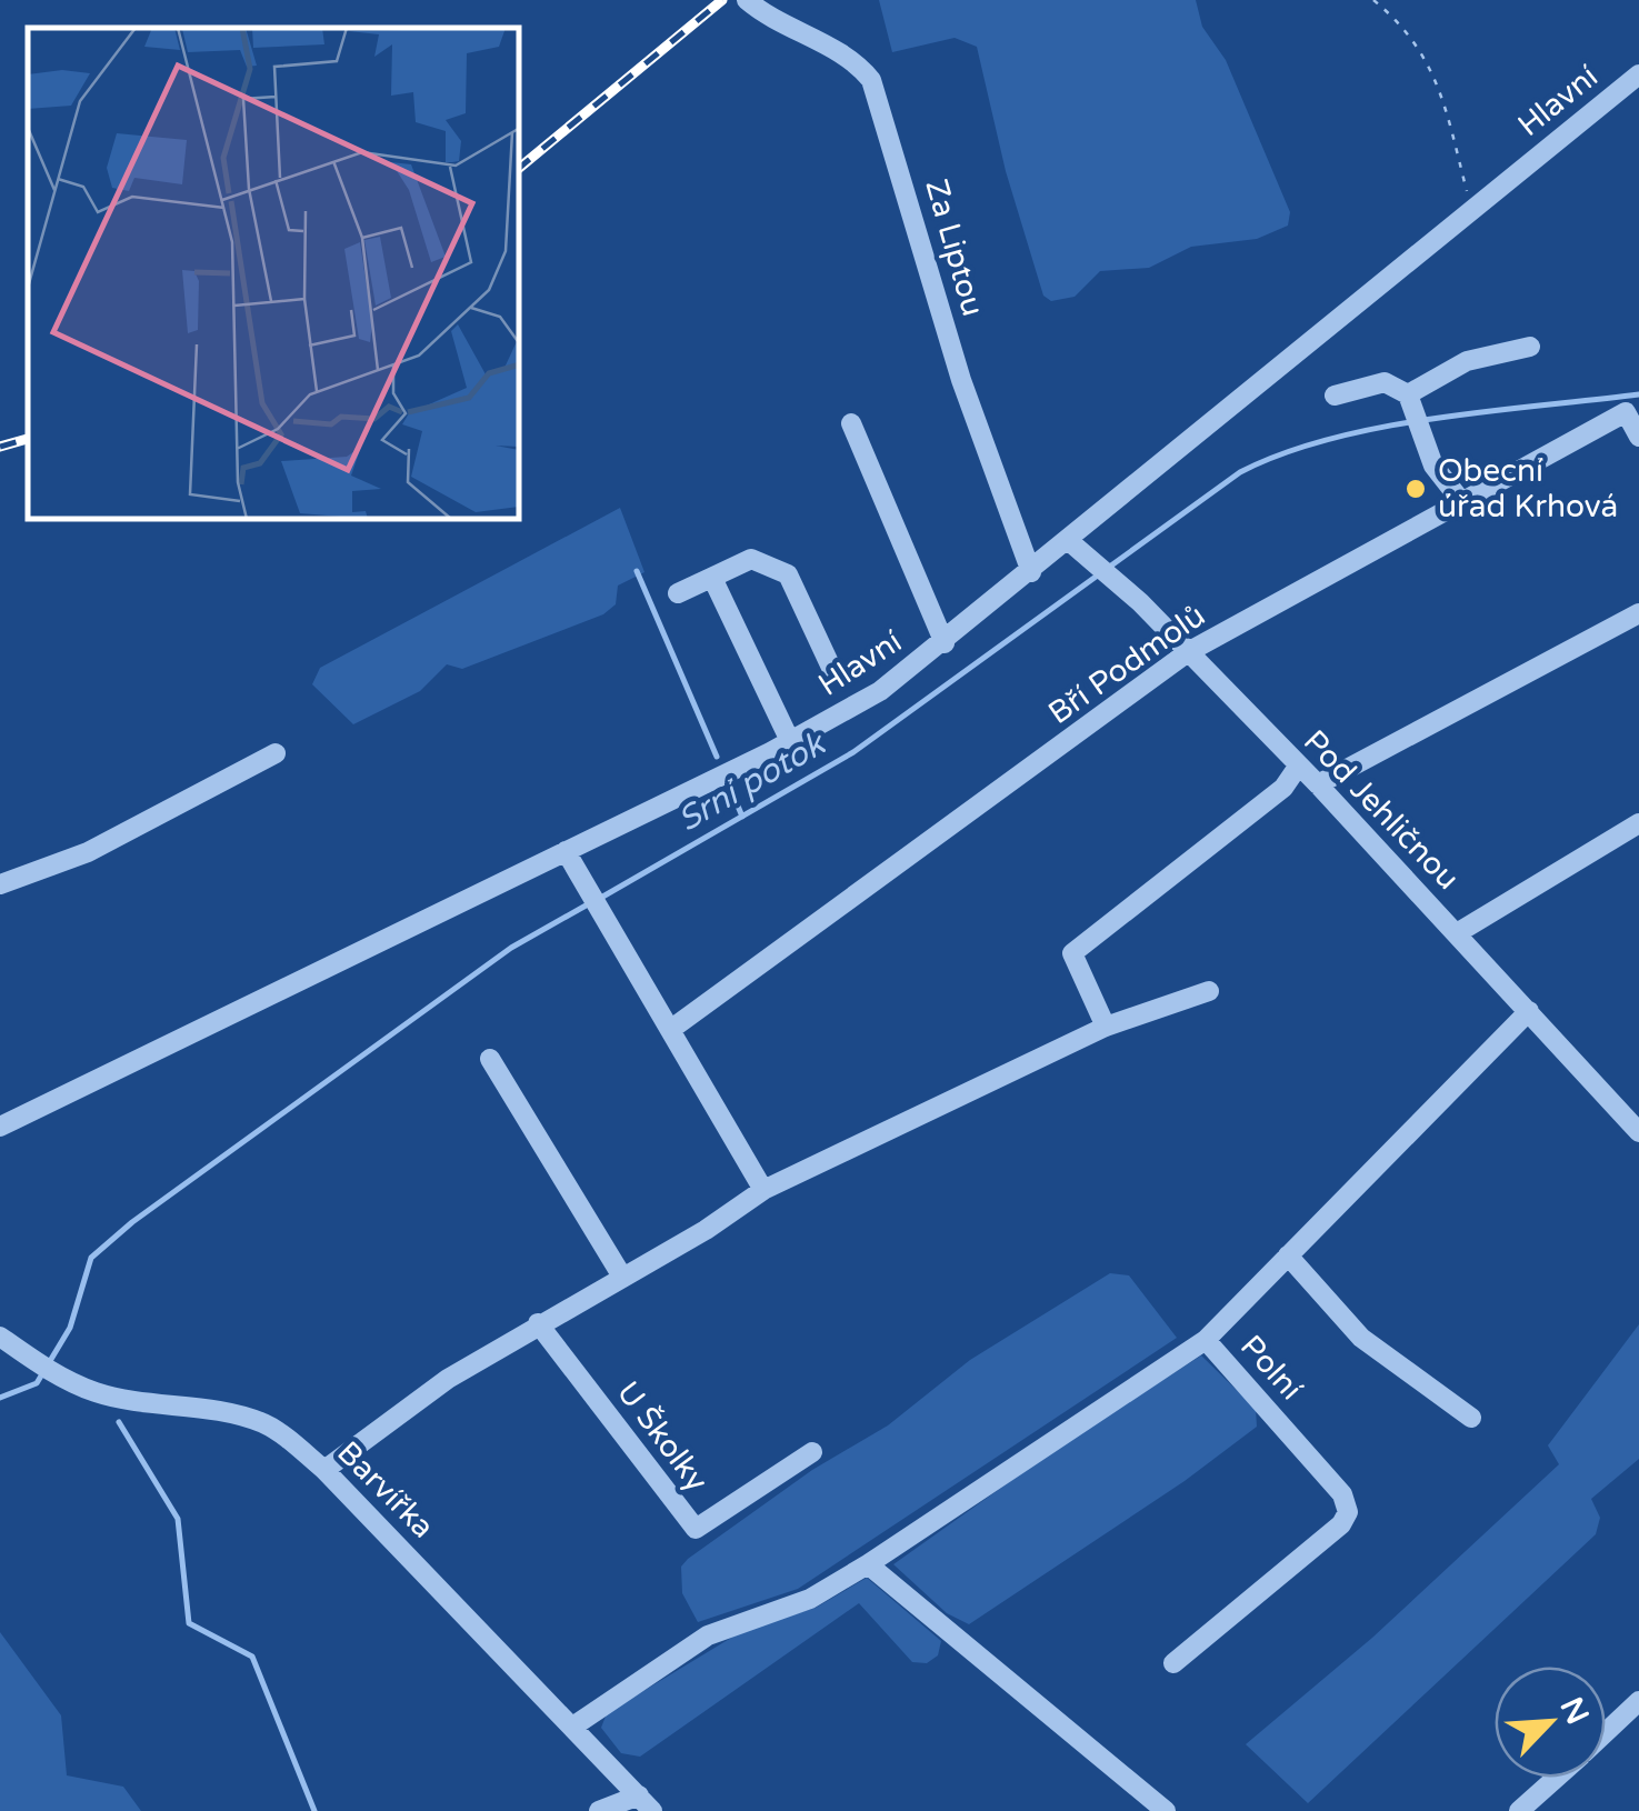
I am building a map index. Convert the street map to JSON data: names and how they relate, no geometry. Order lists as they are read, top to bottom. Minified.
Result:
{"streets":{"street":["Hlavní","Za Liptou","Bří Podmolů","Pod Jehličnou","Polní","U Školky","Barvířka"]},"crossings":[["Hlavní","Za Liptou"],["Hlavní","Pod Jehličnou"],["Bří Podmolů","Pod Jehličnou"],["Pod Jehličnou","Polní"]],"water":["Srní potok"],"places":["Obecní úřad Krhová"],"north":"top right"}
